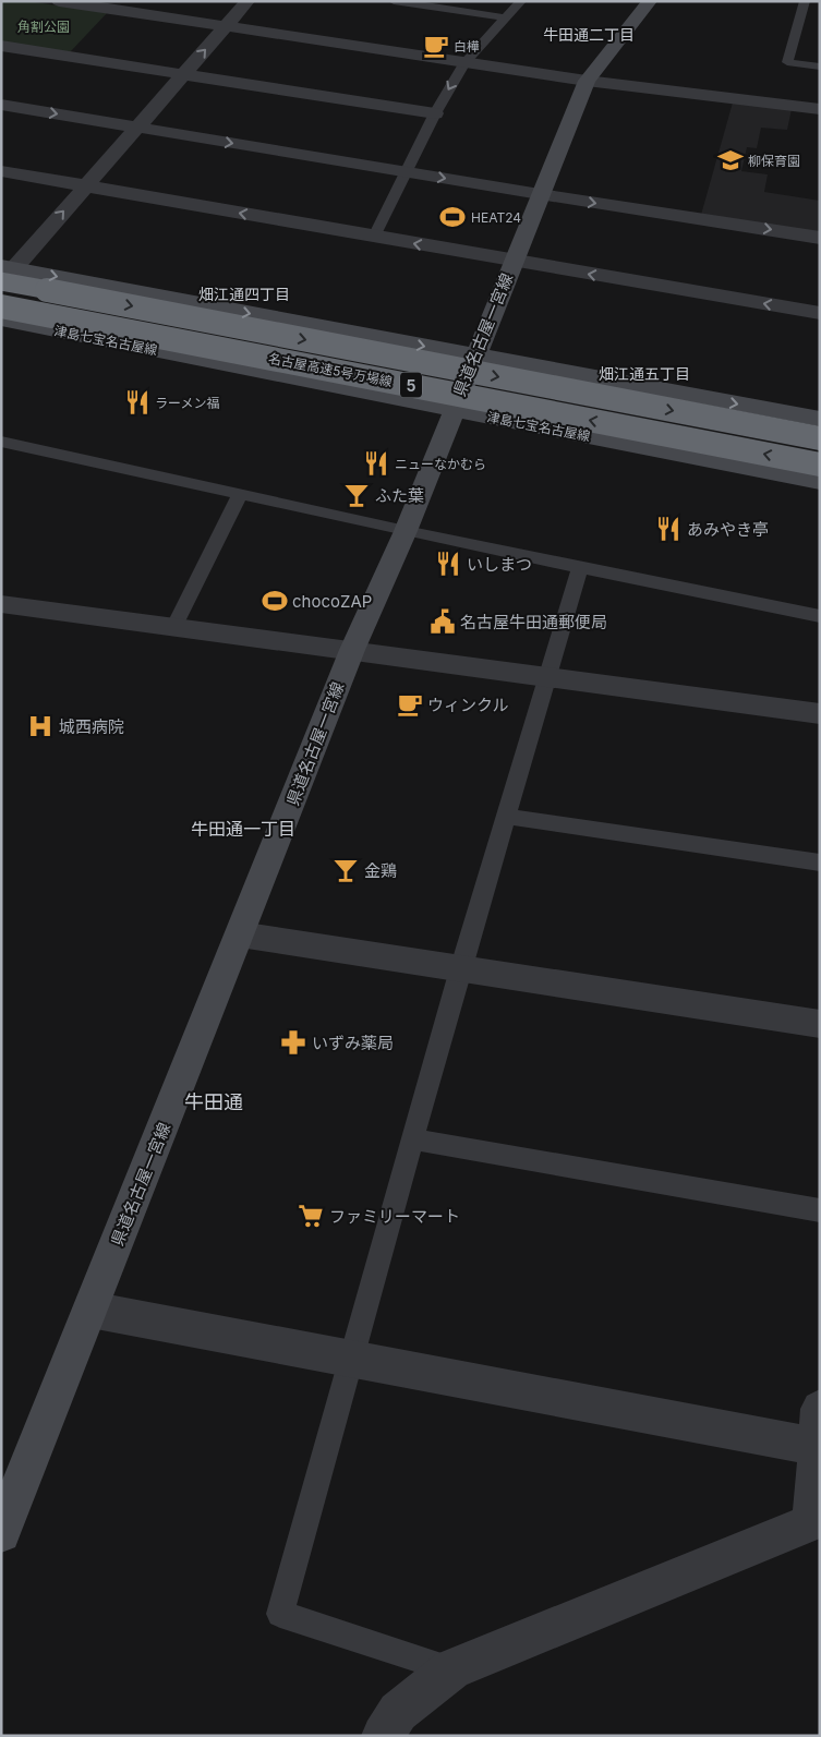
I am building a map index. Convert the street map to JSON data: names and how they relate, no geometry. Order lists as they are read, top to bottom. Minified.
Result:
{"streets":{"highway":["名古屋高速5号万場線","5"],"main road":["県道名古屋一宮線","津島七宝名古屋線"]},"crossings":[["県道名古屋一宮線","津島七宝名古屋線"]],"districts":["牛田通二丁目","畑江通四丁目","畑江通五丁目","牛田通一丁目","牛田通"],"parks":["角割公園"],"places":{"cafe":["白樺","ウィンクル"],"school or university":["柳保育園"],"sports":["HEAT24","chocoZAP"],"restaurant":["ラーメン福","ニューなかむら","あみやき亭","いしまつ"],"bar":["ふた葉","金鶏"],"public building":["名古屋牛田通郵便局"],"hospital":["城西病院"],"pharmacy":["いずみ薬局"],"supermarket":["ファミリーマート"]}}
